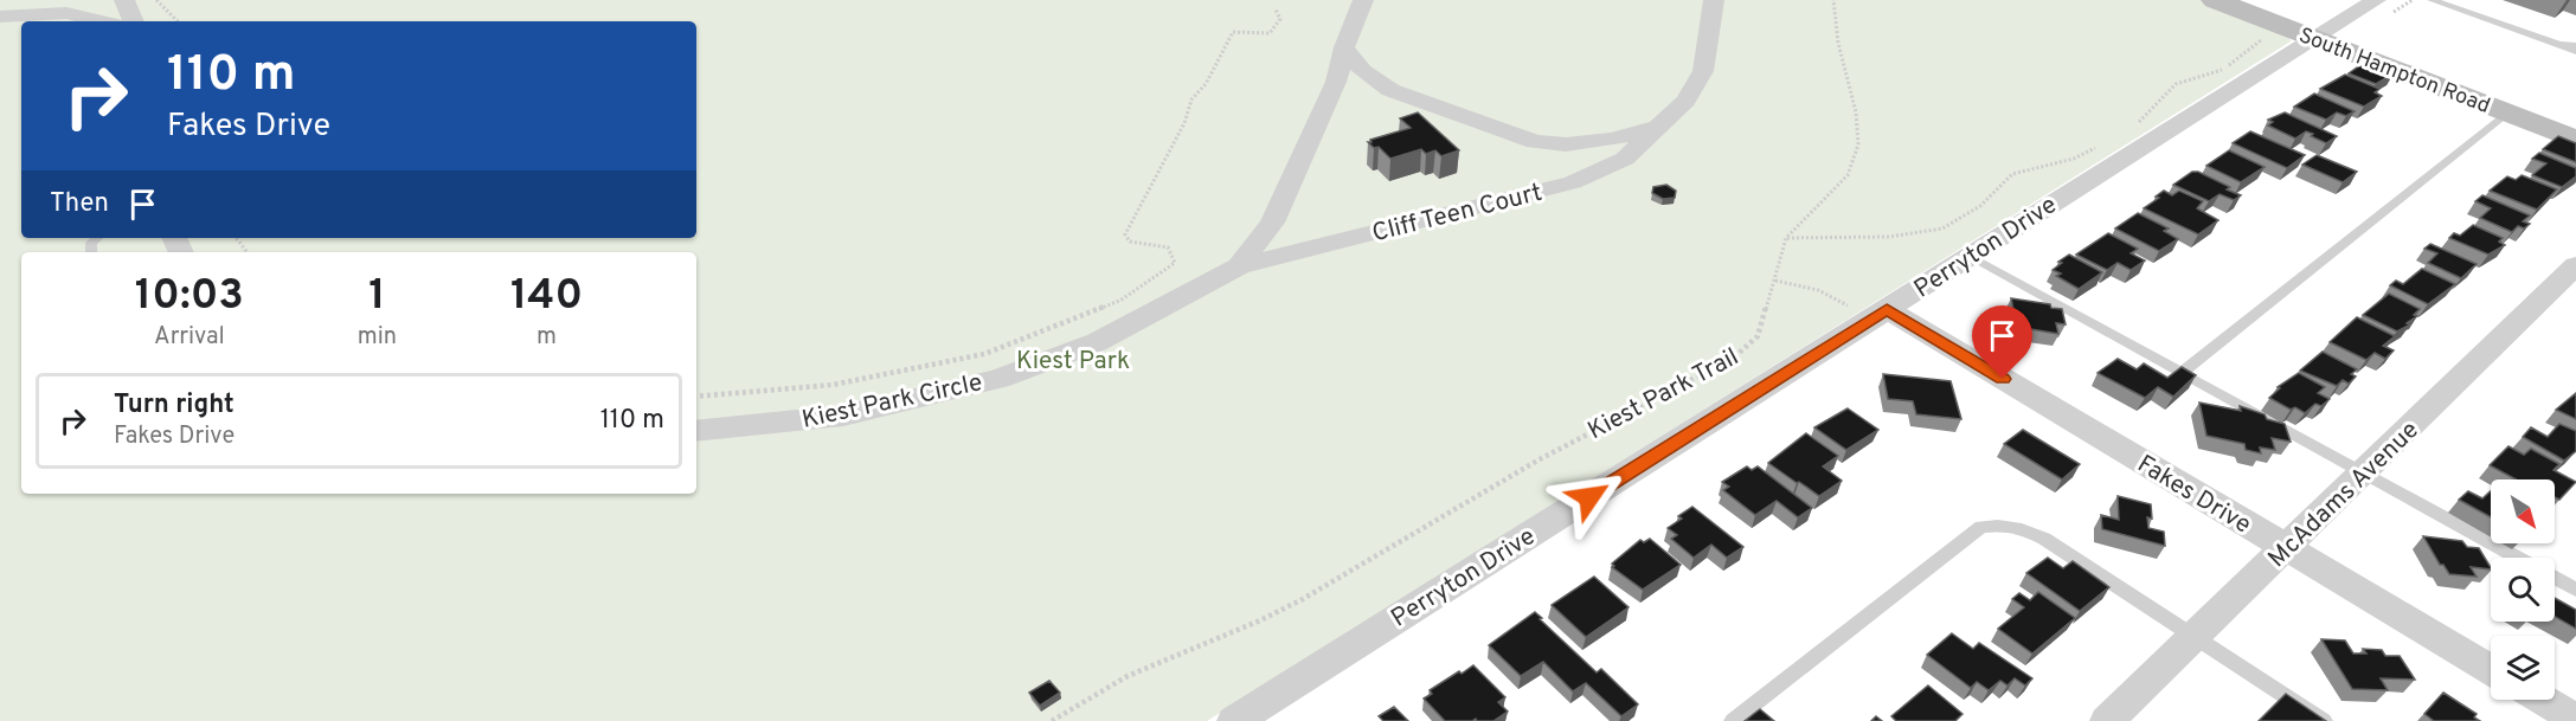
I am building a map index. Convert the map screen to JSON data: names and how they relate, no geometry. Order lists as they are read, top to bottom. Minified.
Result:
{"streets":{"main road":["South Hampton Road"],"street":["Cliff Teen Court","Perryton Drive","Kiest Park Circle","Fakes Drive","McAdams Avenue"],"path":["Kiest Park Trail"]},"crossings":[["South Hampton Road","Perryton Drive"],["Cliff Teen Court","Kiest Park Circle"],["Perryton Drive","Fakes Drive"],["Fakes Drive","McAdams Avenue"]],"parks":["Kiest Park"],"north":"bottom right","page":{"turn":["110 m","Fakes Drive"],"then":"Then","eta":["10:03","Arrival","1","min","140","m"],"list":[{"name":"Turn right","note":"Fakes Drive","value":"110 m"}]}}
